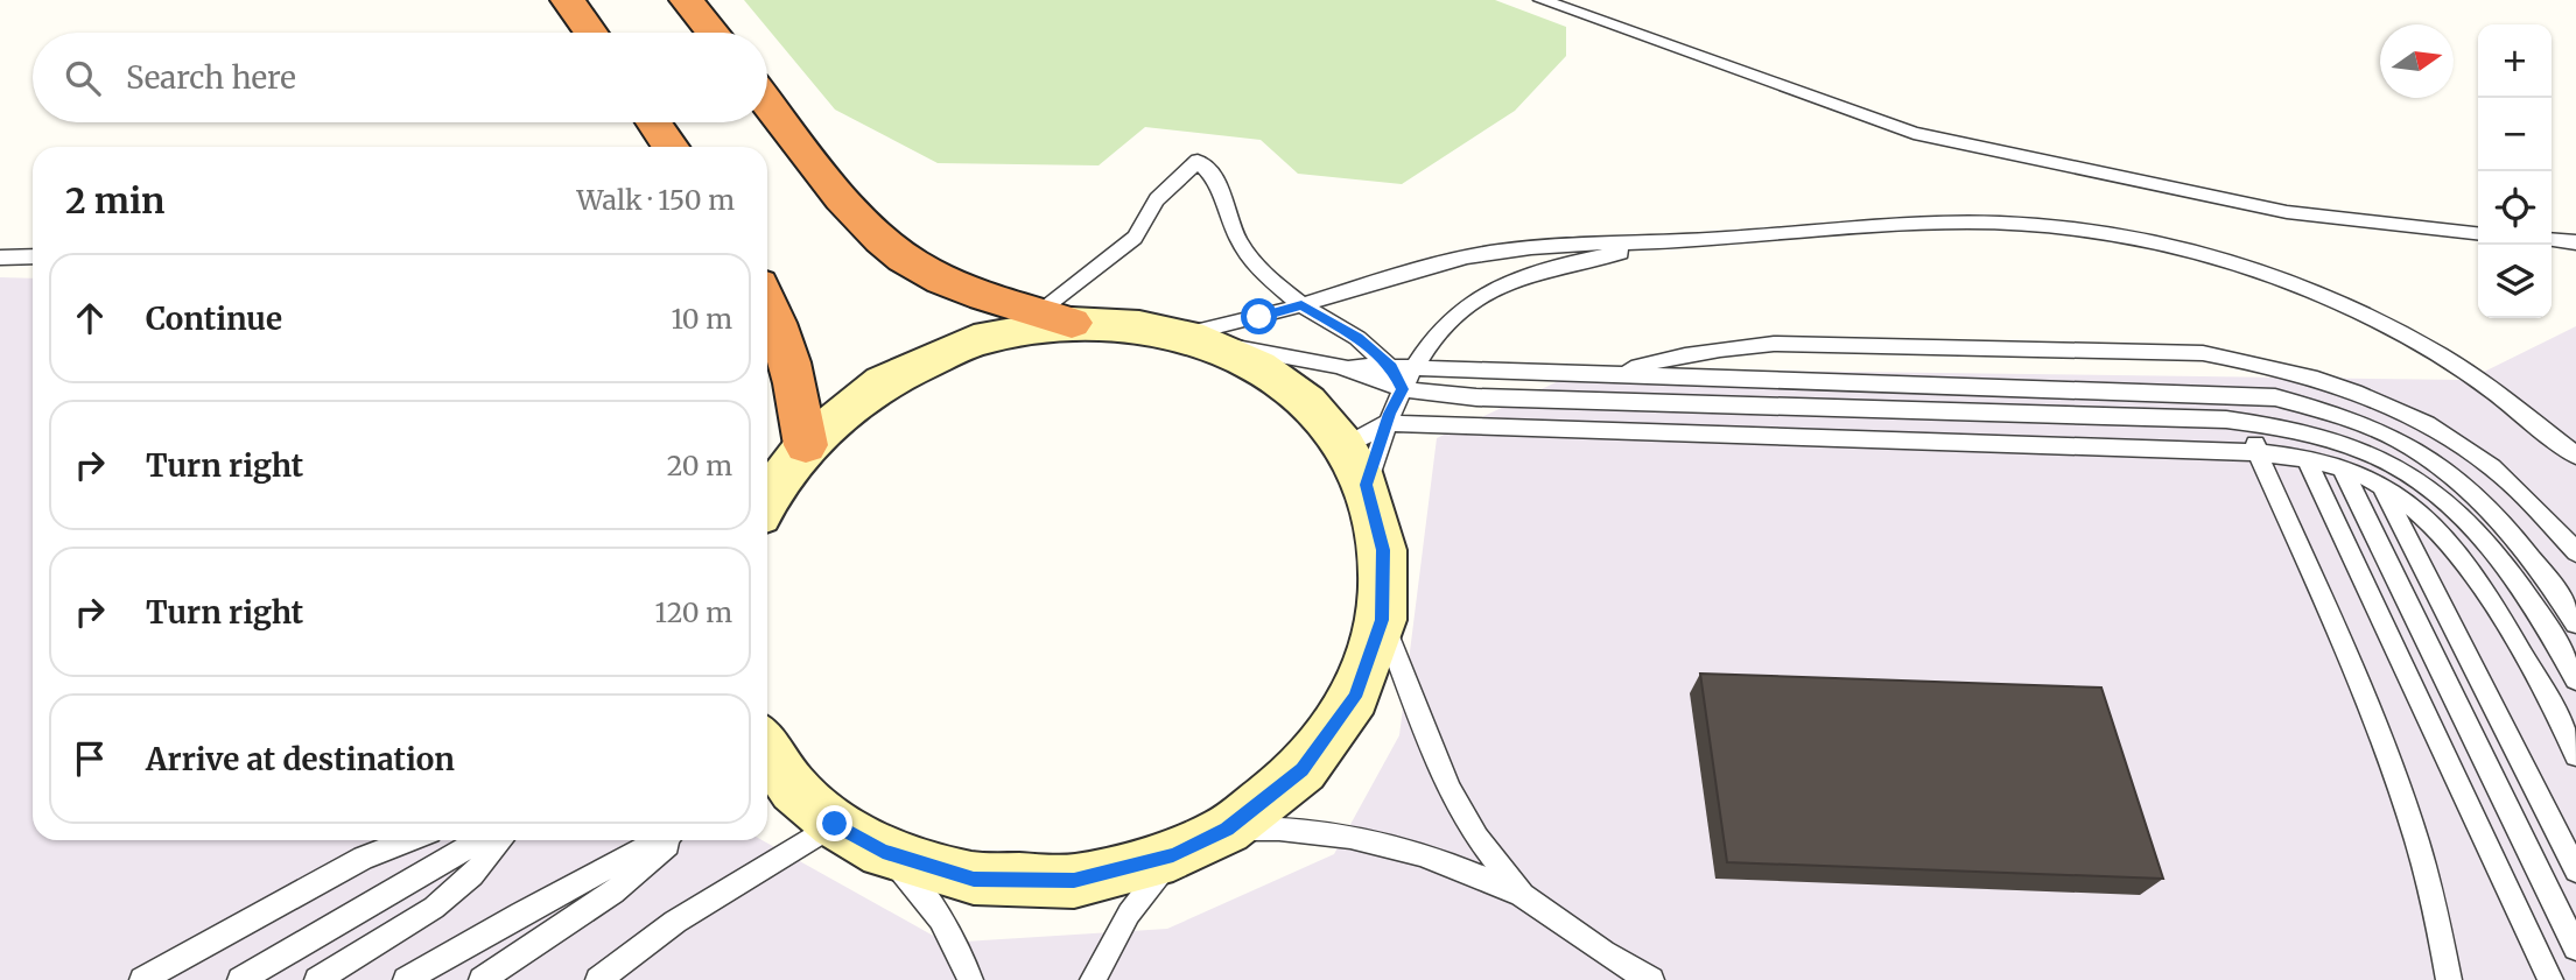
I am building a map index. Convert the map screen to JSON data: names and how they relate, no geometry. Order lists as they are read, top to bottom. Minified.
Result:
{"north":"right","page":{"map_buttons":["+","−"],"search":"Search here","heading":["2 min","Walk · 150 m"],"list":[["Continue","10 m"],["Turn right","20 m"],["Turn right","120 m"],"Arrive at destination"]}}
